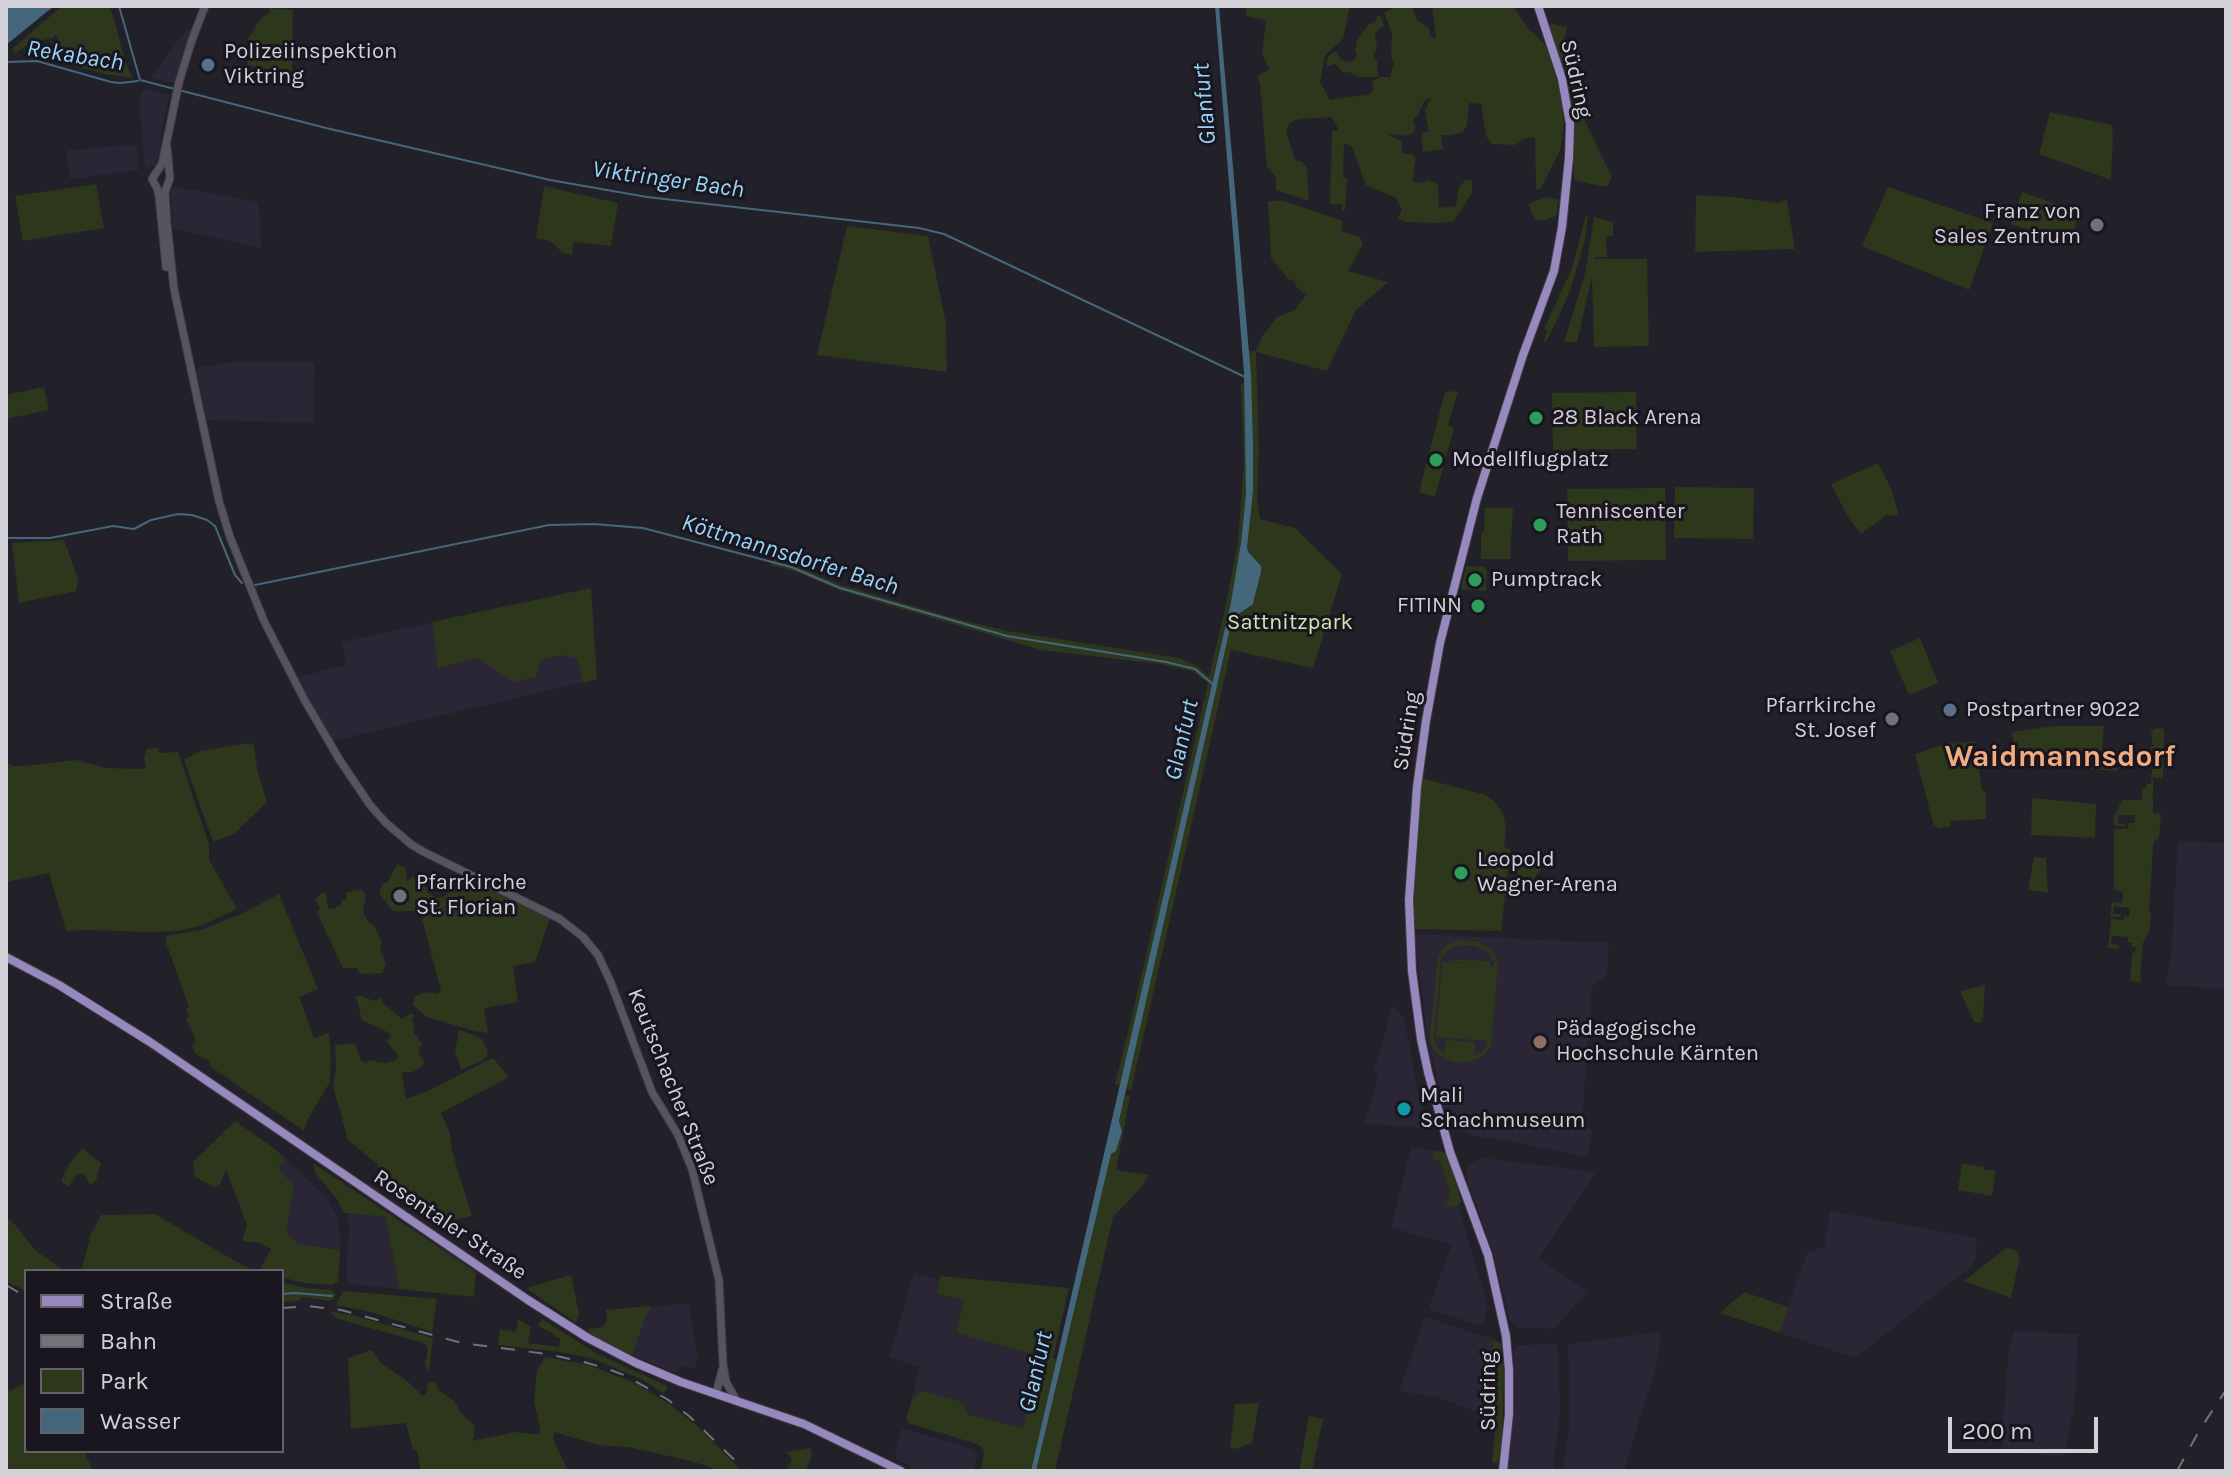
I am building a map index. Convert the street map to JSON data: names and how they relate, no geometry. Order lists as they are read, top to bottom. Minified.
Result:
{"streets":{"main road":["Südring","Keutschacher Straße","Rosentaler Straße"]},"districts":["Waidmannsdorf"],"water":["Rekabach","Glanfurt","Viktringer Bach","Köttmannsdorfer Bach"],"parks":["Sattnitzpark"],"places":["Polizeiinspektion Viktring","Franz von Sales Zentrum","28 Black Arena","Modellflugplatz","Tenniscenter Rath","Pumptrack","FITINN","Postpartner 9022","Pfarrkirche St. Josef","Leopold Wagner-Arena","Pfarrkirche St. Florian","Pädagogische Hochschule Kärnten","Mali Schachmuseum"],"legend":["Straße","Bahn","Park","Wasser"],"scale_bar":"200 m"}
